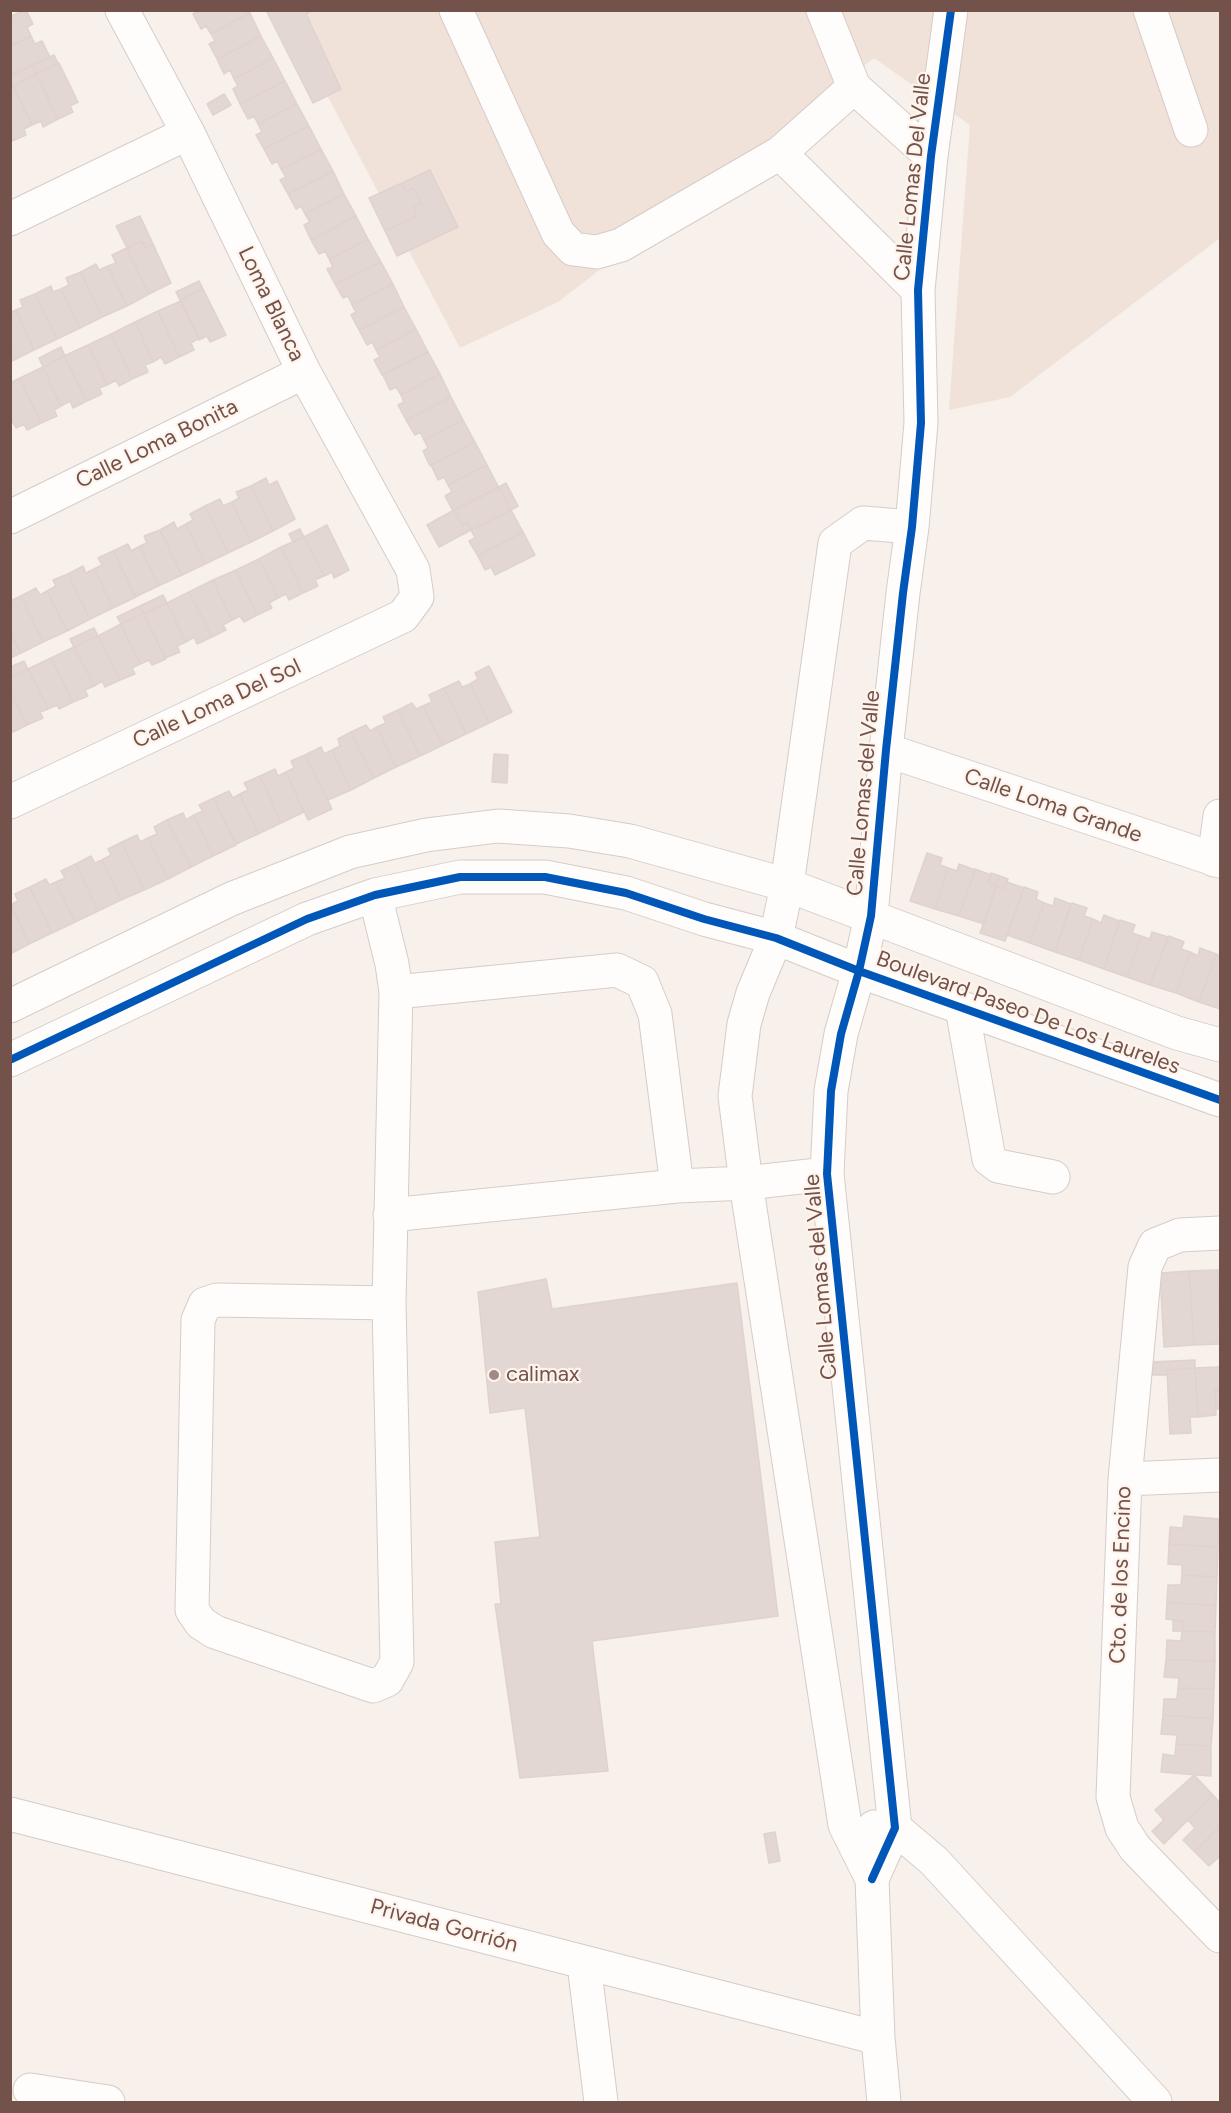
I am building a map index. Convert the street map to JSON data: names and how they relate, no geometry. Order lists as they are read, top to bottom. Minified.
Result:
{"streets":{"street":["Calle Lomas Del Valle","Loma Blanca","Calle Loma Bonita","Calle Loma Del Sol","Calle Lomas del Valle","Calle Loma Grande","Boulevard Paseo De Los Laureles","Cto. de los Encino","Privada Gorrión"]},"crossings":[["Calle Lomas Del Valle","Calle Lomas del Valle"],["Loma Blanca","Calle Loma Bonita"],["Loma Blanca","Calle Loma Del Sol"],["Calle Lomas del Valle","Calle Loma Grande"],["Calle Lomas del Valle","Boulevard Paseo De Los Laureles"]],"places":["calimax"]}
